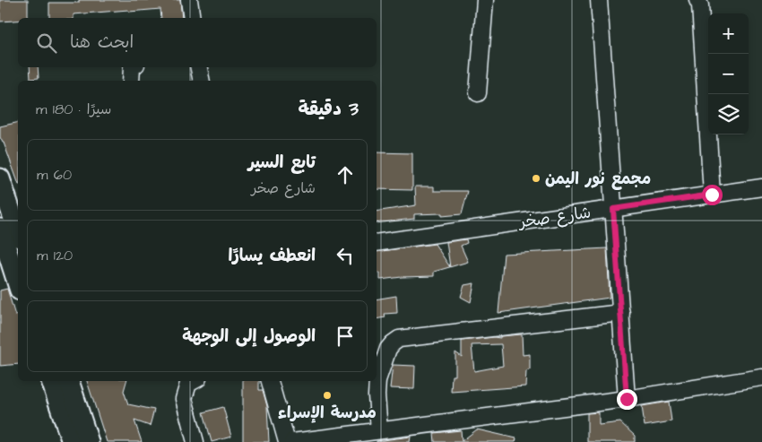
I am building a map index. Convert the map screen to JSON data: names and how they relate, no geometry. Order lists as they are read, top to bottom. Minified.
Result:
{"streets":{"street":["شارع صخر"]},"places":["مجمع نور اليمن","مدرسة الإسراء"],"page":{"map_buttons":["+","−"],"search":"ابحث هنا","heading":["3 دقيقة","سيرًا · 180 m"],"list":[["تابع السير","شارع صخر","60 m"],["انعطف يسارًا","120 m"],"الوصول إلى الوجهة"]}}
